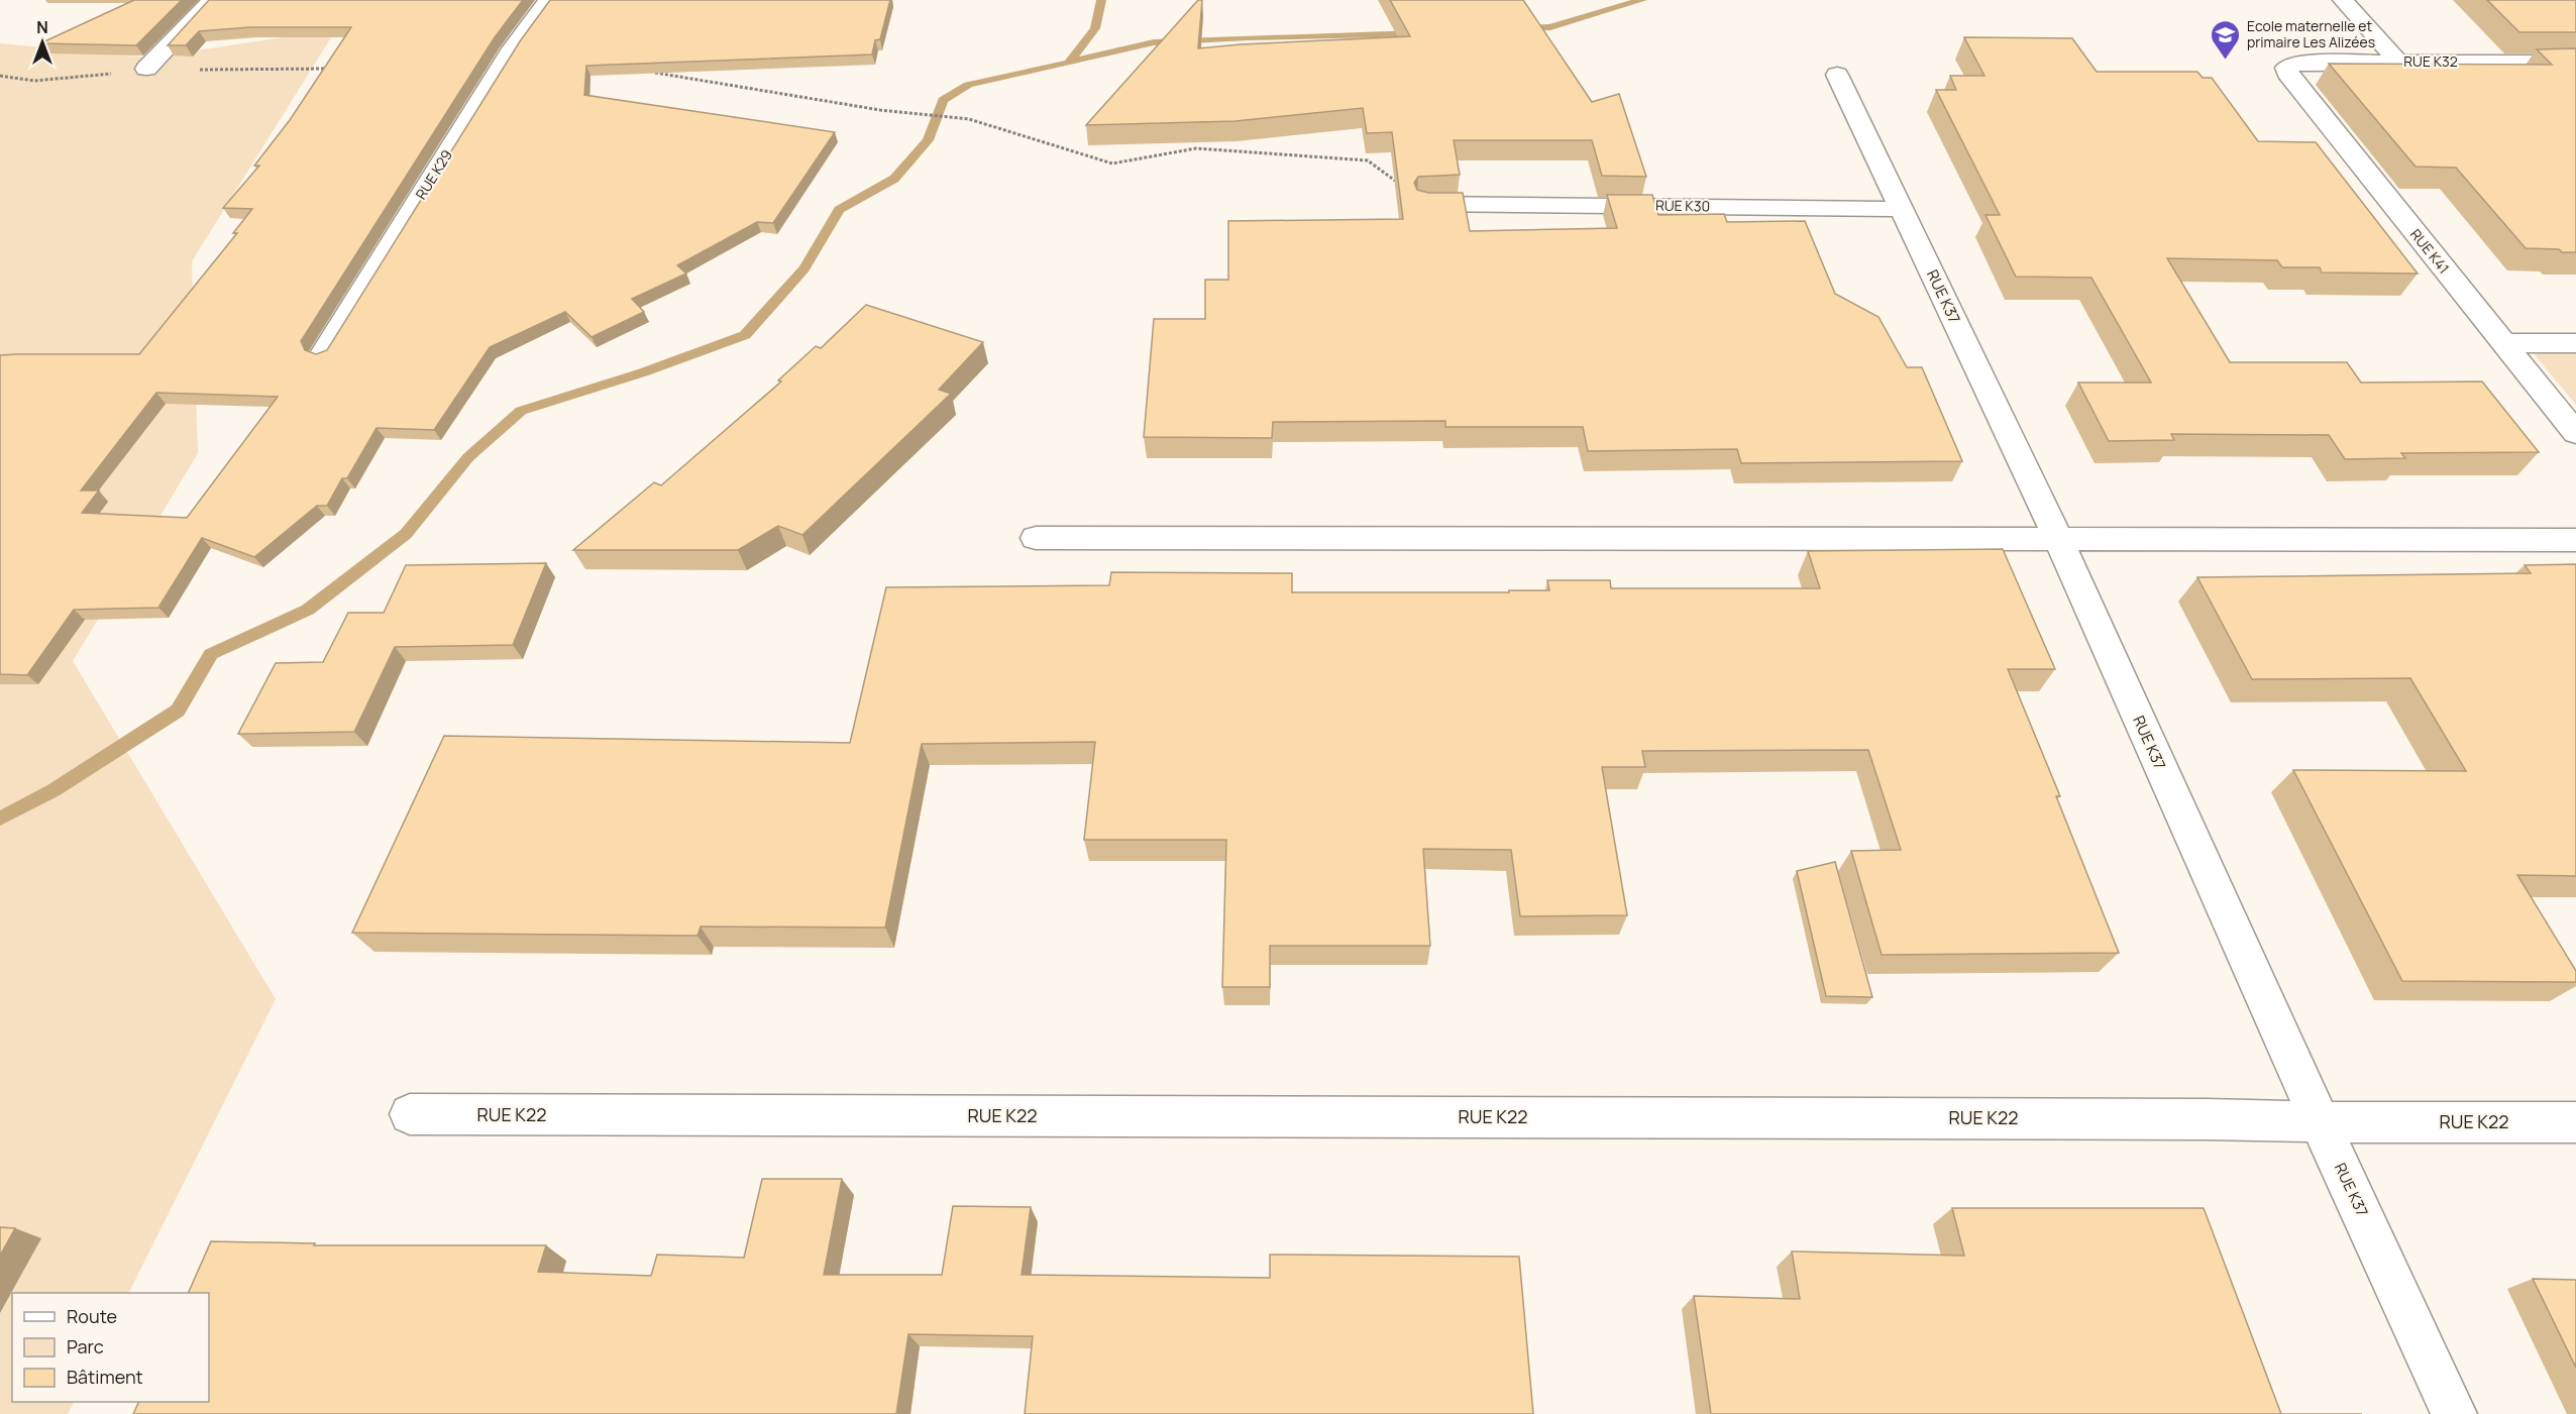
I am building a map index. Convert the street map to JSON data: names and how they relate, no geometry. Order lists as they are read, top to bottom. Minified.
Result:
{"streets":{"street":["RUE K32","RUE K29","RUE K30","RUE K41","RUE K37","RUE K22"]},"crossings":[["RUE K32","RUE K41"],["RUE K30","RUE K37"],["RUE K37","RUE K22"]],"places":{"school or university":["Ecole maternelle et primaire Les Alizées"]},"legend":["Route","Parc","Bâtiment"],"north":"top"}
